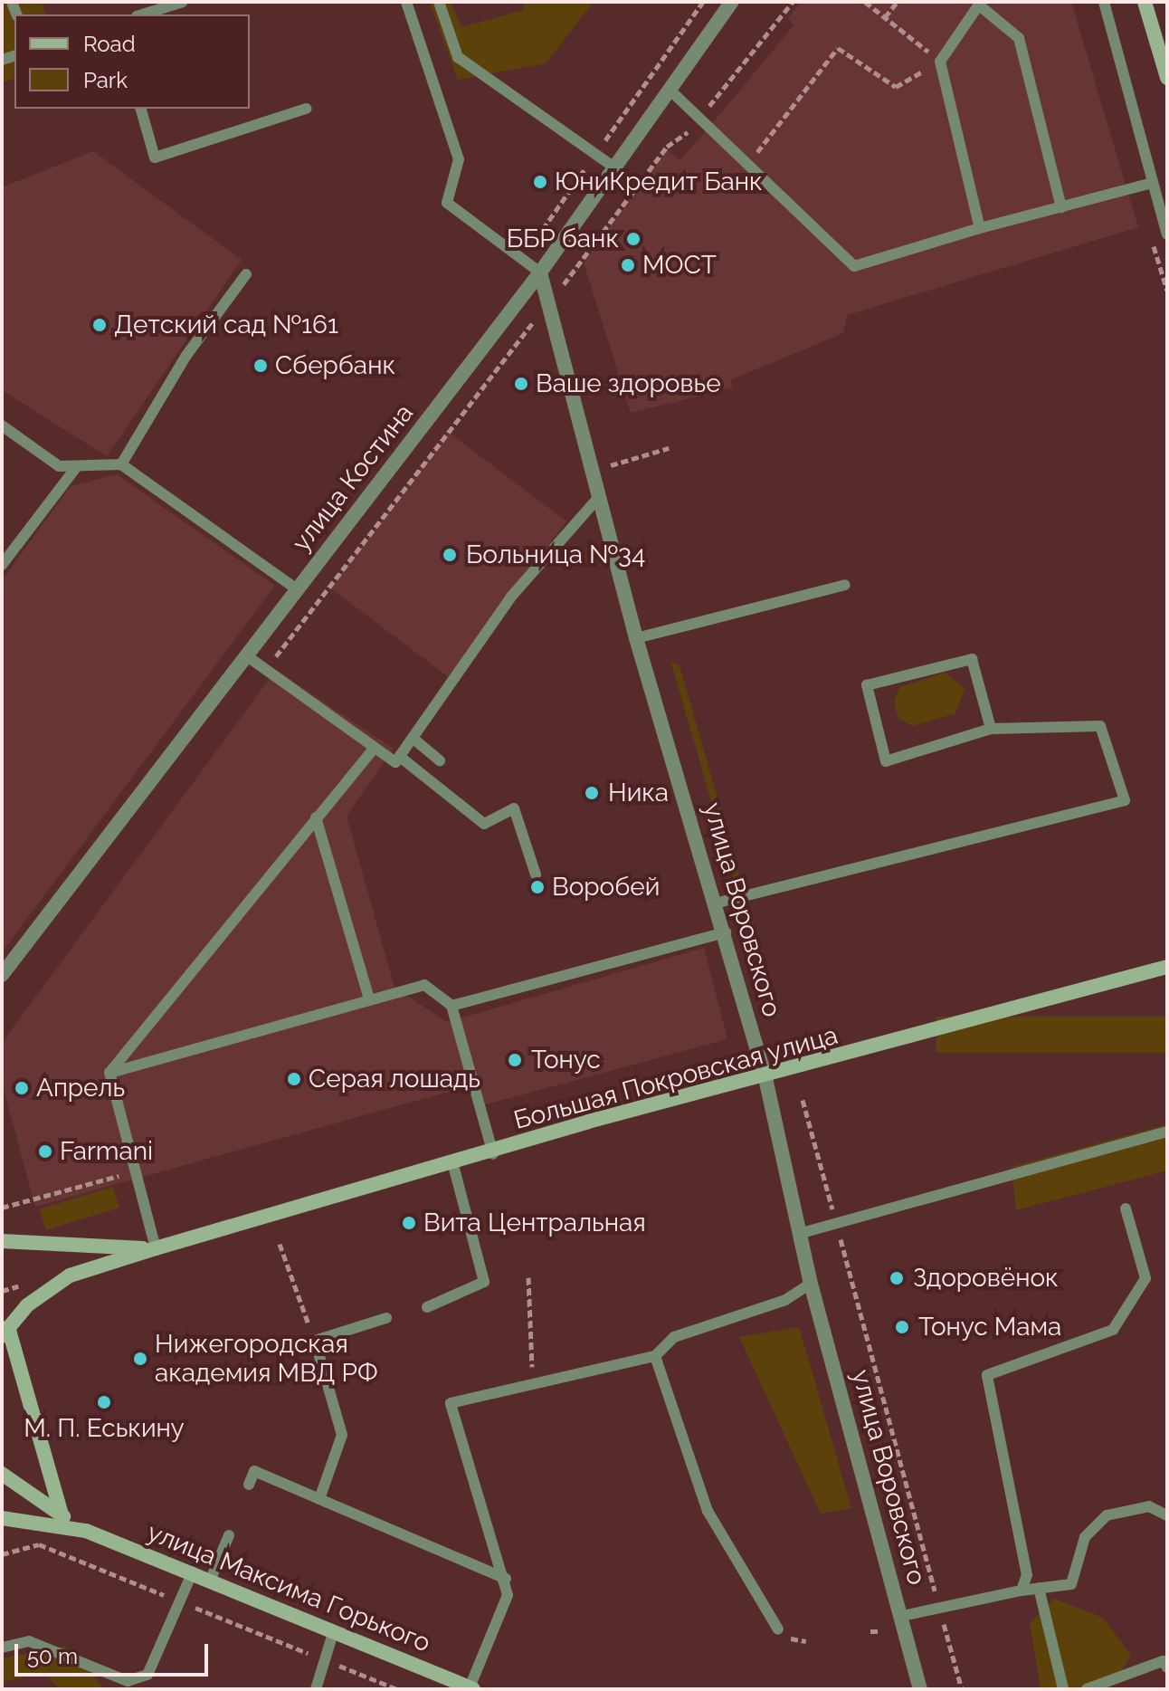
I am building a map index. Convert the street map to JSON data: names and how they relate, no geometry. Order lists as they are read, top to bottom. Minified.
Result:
{"streets":{"main road":["Большая Покровская улица","улица Максима Горького"],"street":["улица Костина","улица Воровского"]},"crossings":[["улица Костина","улица Воровского"],["улица Воровского","Большая Покровская улица"]],"places":["ЮниКредит Банк","ББР банк","МОСТ","Детский сад №161","Сбербанк","Ваше здоровье","Больница №34","Ника","Воробей","Тонус","Серая лошадь","Апрель","Farmani","Вита Центральная","Здоровёнок","Тонус Мама","Нижегородская академия МВД РФ","М. П. Еськину"],"legend":["Road","Park"],"scale_bar":"50 m"}
